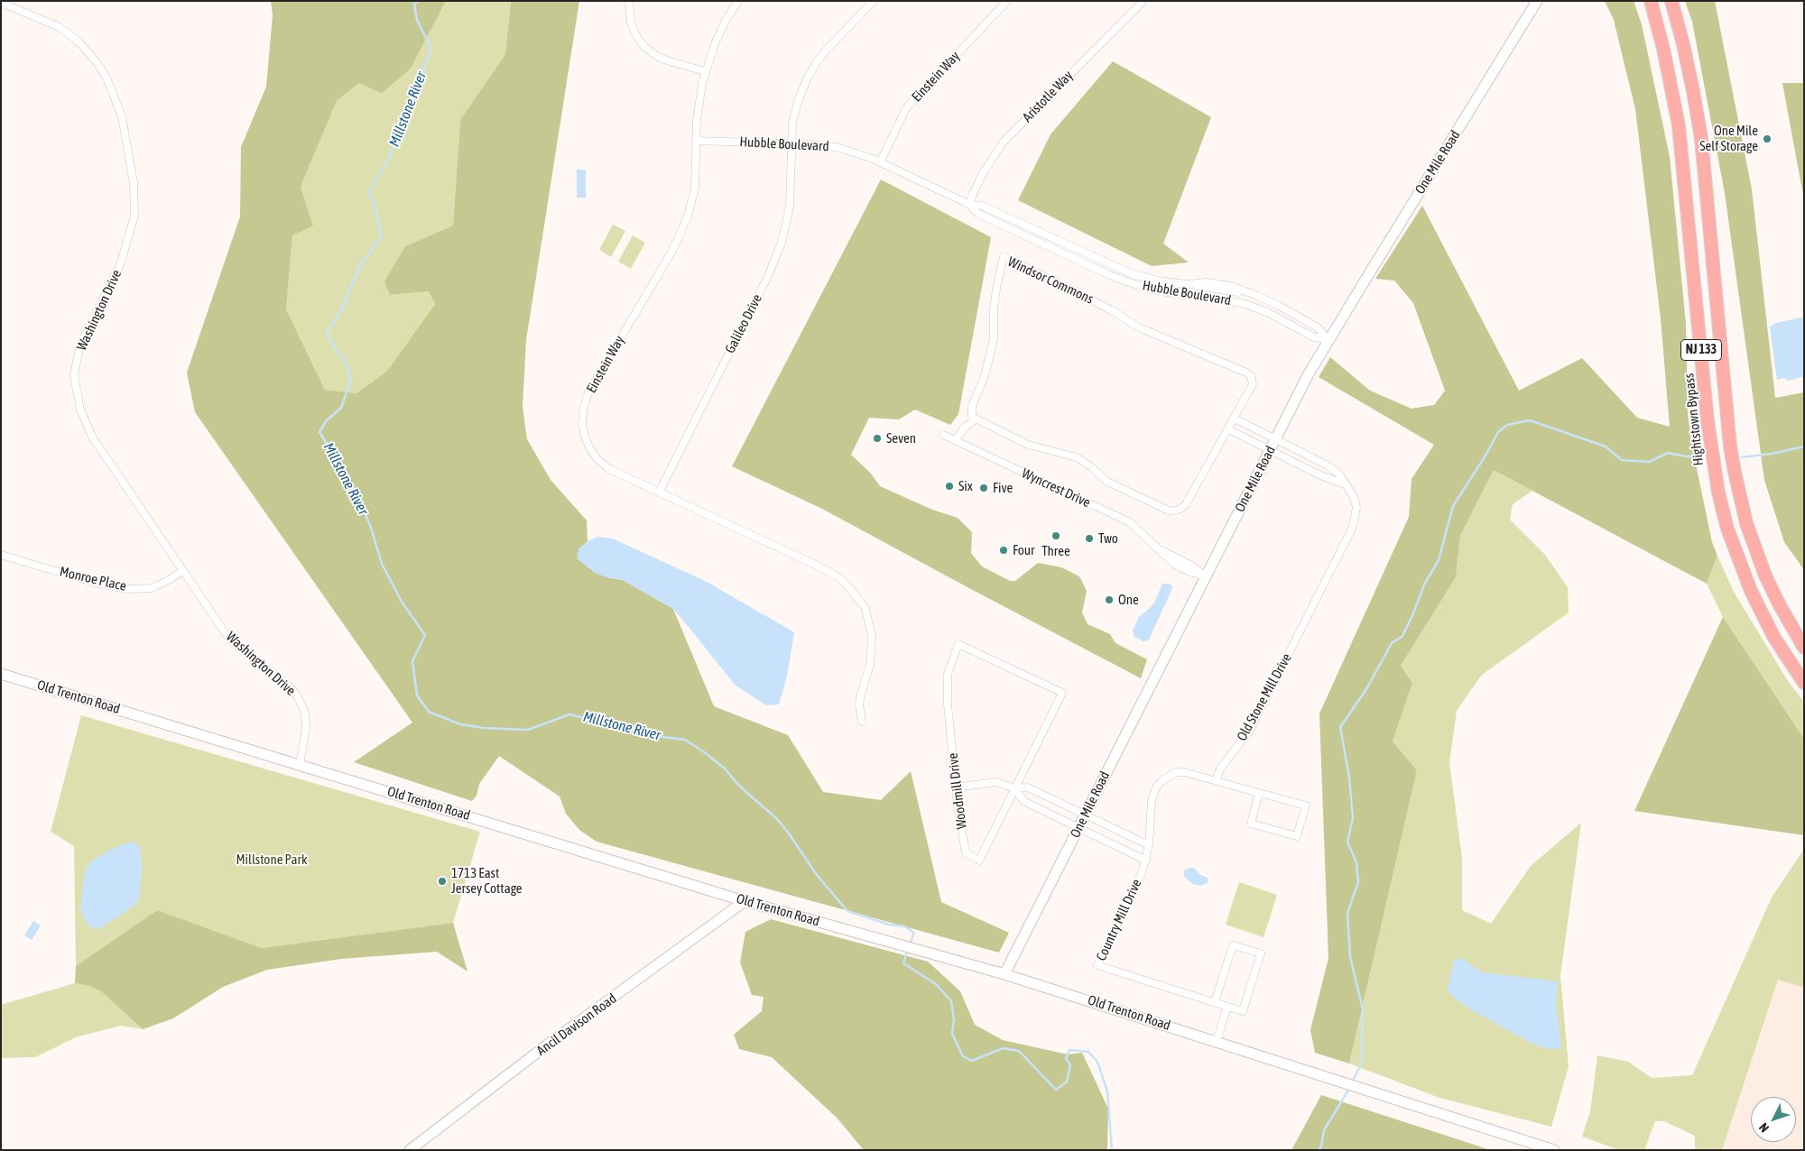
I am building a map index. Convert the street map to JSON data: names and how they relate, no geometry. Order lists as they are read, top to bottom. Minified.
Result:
{"streets":{"highway":["NJ 133","Hightstown Bypass"],"main road":["One Mile Road","Old Trenton Road","Ancil Davison Road"],"street":["Einstein Way","Aristotle Way","Hubble Boulevard","Windsor Commons","Washington Drive","Galileo Drive","Wyncrest Drive","Monroe Place","Old Stone Mill Drive","Woodmill Drive","Country Mill Drive"]},"crossings":[["Einstein Way","Hubble Boulevard"],["Einstein Way","Galileo Drive"],["Aristotle Way","Hubble Boulevard"],["Hubble Boulevard","One Mile Road"],["Hubble Boulevard","Galileo Drive"],["One Mile Road","Wyncrest Drive"],["One Mile Road","Old Trenton Road"],["One Mile Road","Old Stone Mill Drive"],["Washington Drive","Monroe Place"],["Washington Drive","Old Trenton Road"],["Old Trenton Road","Ancil Davison Road"]],"water":["Millstone River"],"parks":["Millstone Park"],"places":["One Mile Self Storage","Seven","Six","Five","Three","Two","Four","One","1713 East Jersey Cottage"],"north":"bottom left"}
